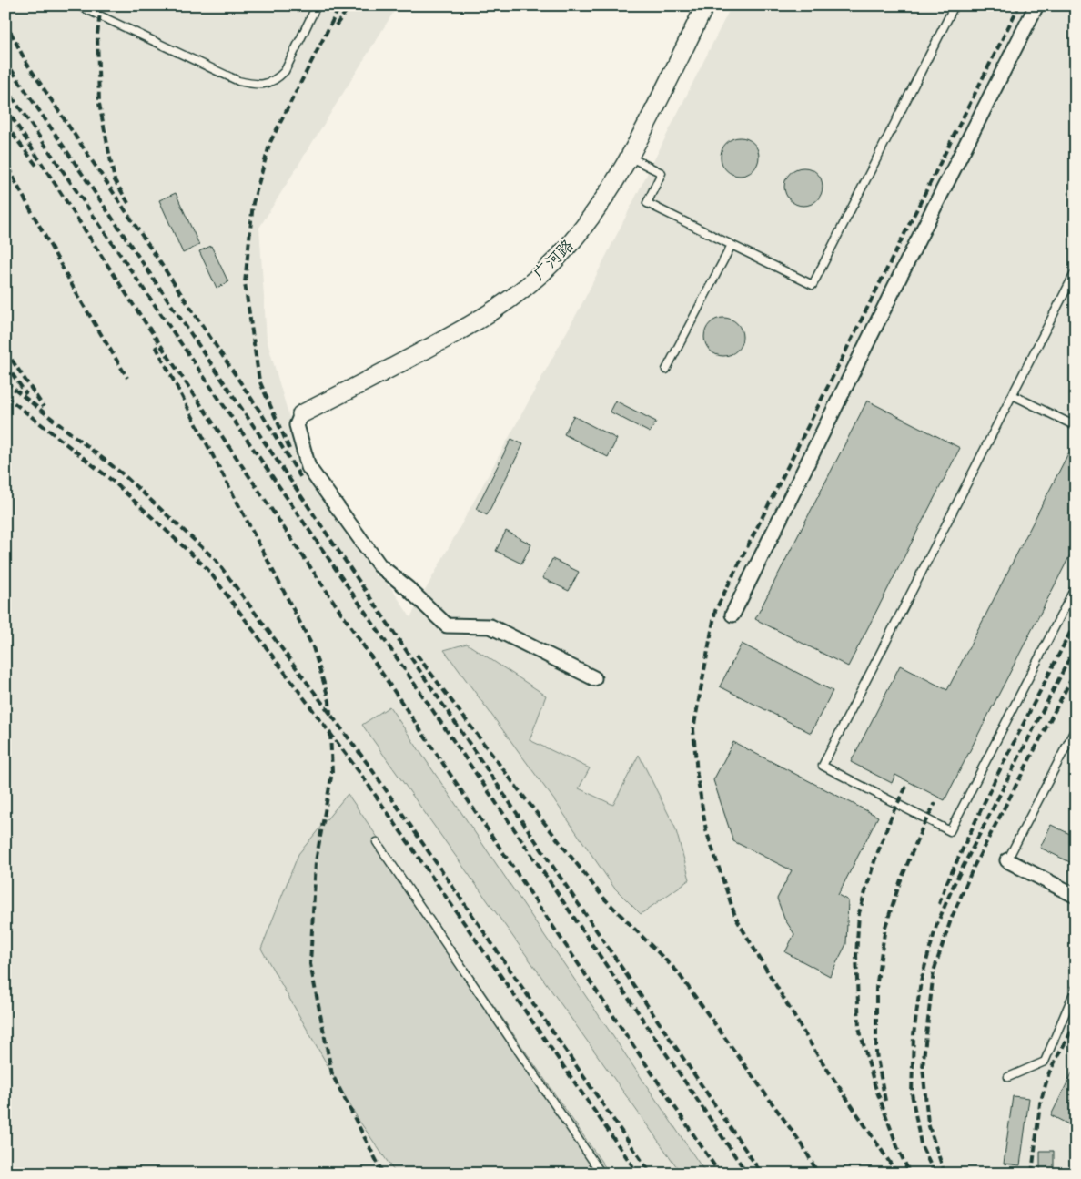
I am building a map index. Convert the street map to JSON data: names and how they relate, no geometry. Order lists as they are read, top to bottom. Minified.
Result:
{"streets":{"street":["广河路"]}}
